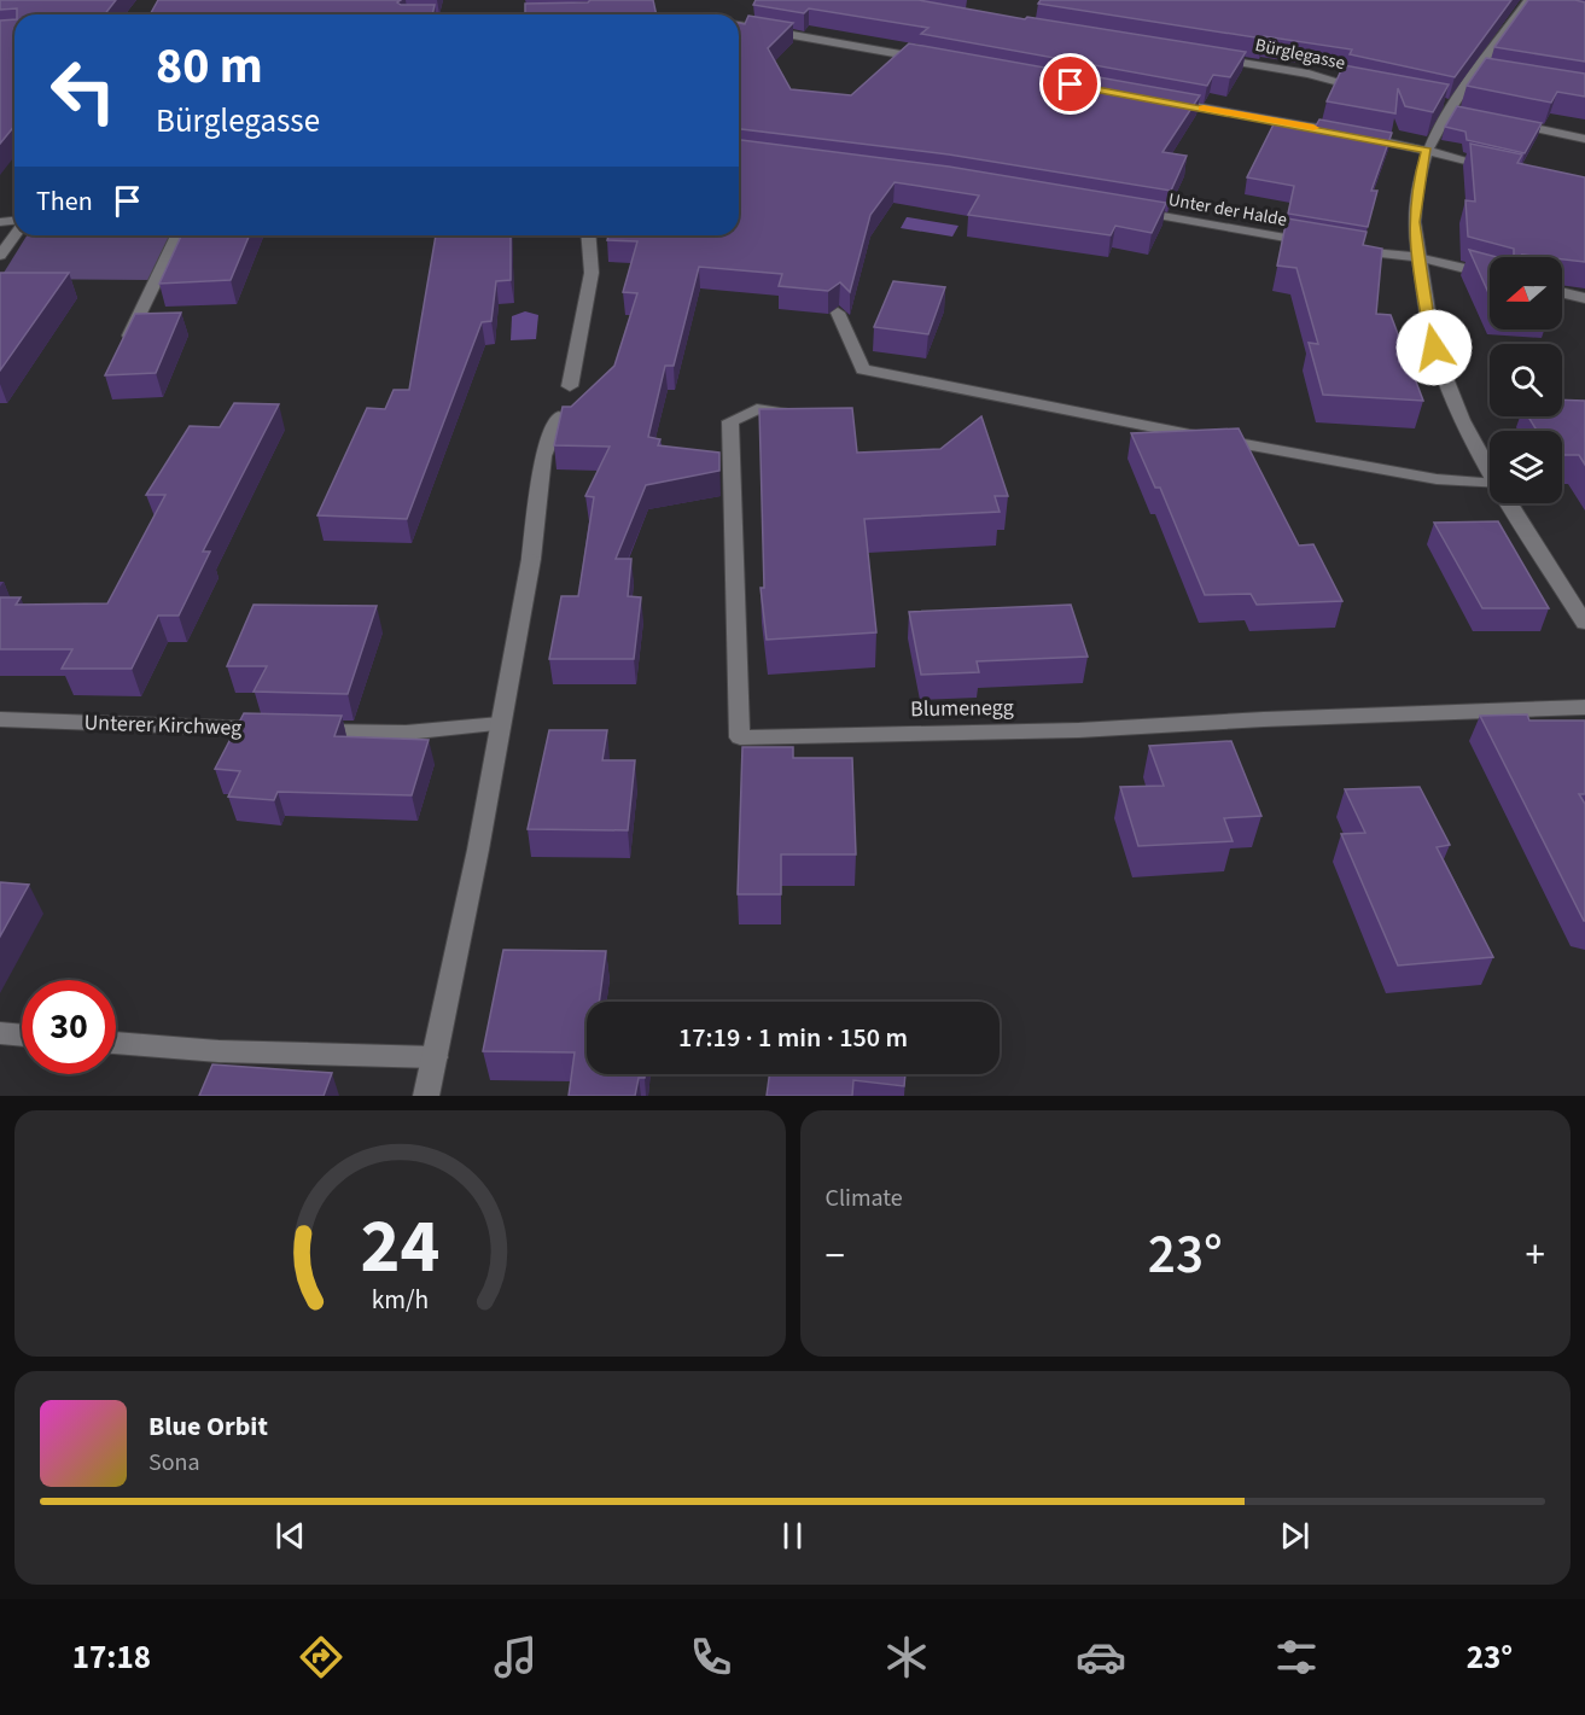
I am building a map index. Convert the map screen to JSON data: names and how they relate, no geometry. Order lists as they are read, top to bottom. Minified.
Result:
{"streets":{"street":["Bürglegasse","Unter der Halde","Blumenegg","Unterer Kirchweg"]},"north":"left","page":{"turn":["80 m","Bürglegasse"],"then":"Then","limit":"30","trip":"17:19 · 1 min · 150 m","tile":"Climate","heat":["−","23°","+"],"song":["Blue Orbit","Sona"],"tabs":["17:18","23°"],"gauge":["24","km/h"]}}
